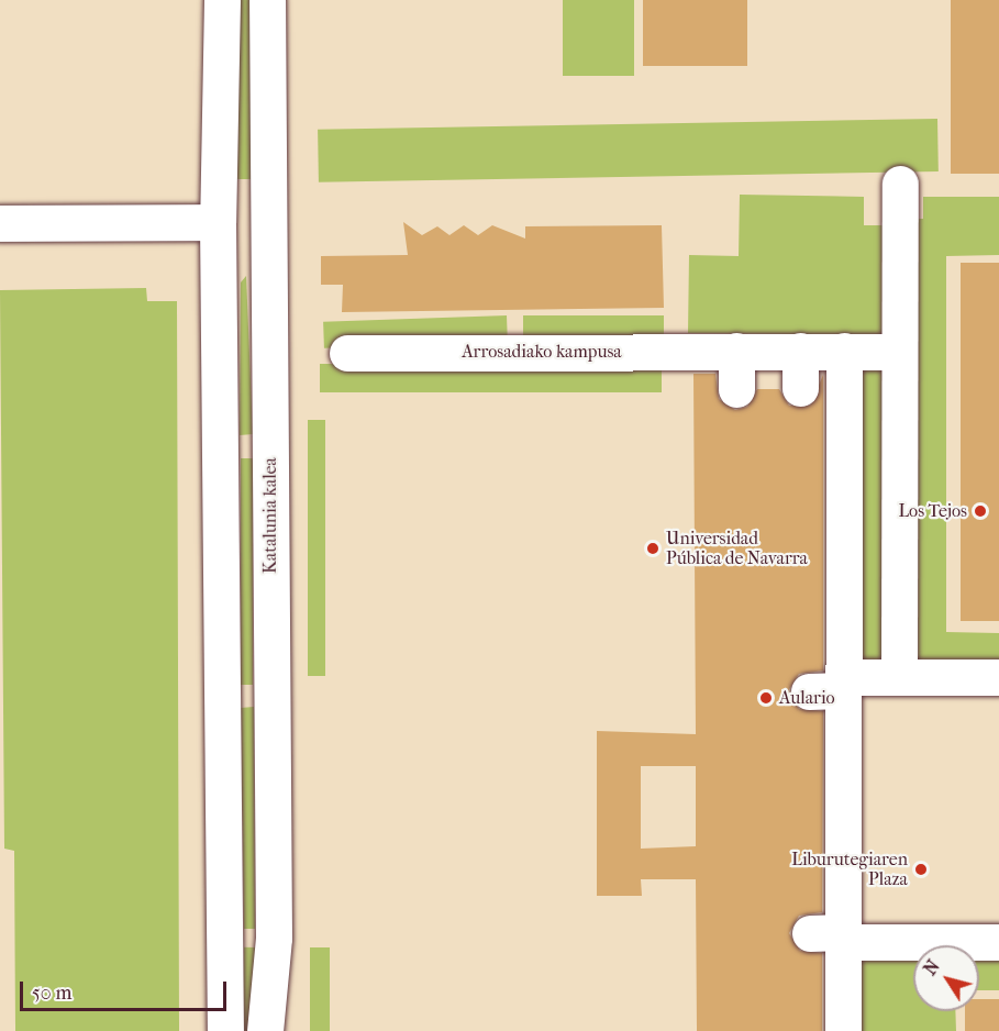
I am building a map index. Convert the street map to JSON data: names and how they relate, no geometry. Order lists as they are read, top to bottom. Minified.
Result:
{"streets":{"street":["Arrosadiako kampusa","Katalunia kalea"]},"places":["Los Tejos","Universidad Pública de Navarra","Aulario","Liburutegiaren Plaza"],"scale_bar":"50 m","north":"top left"}
